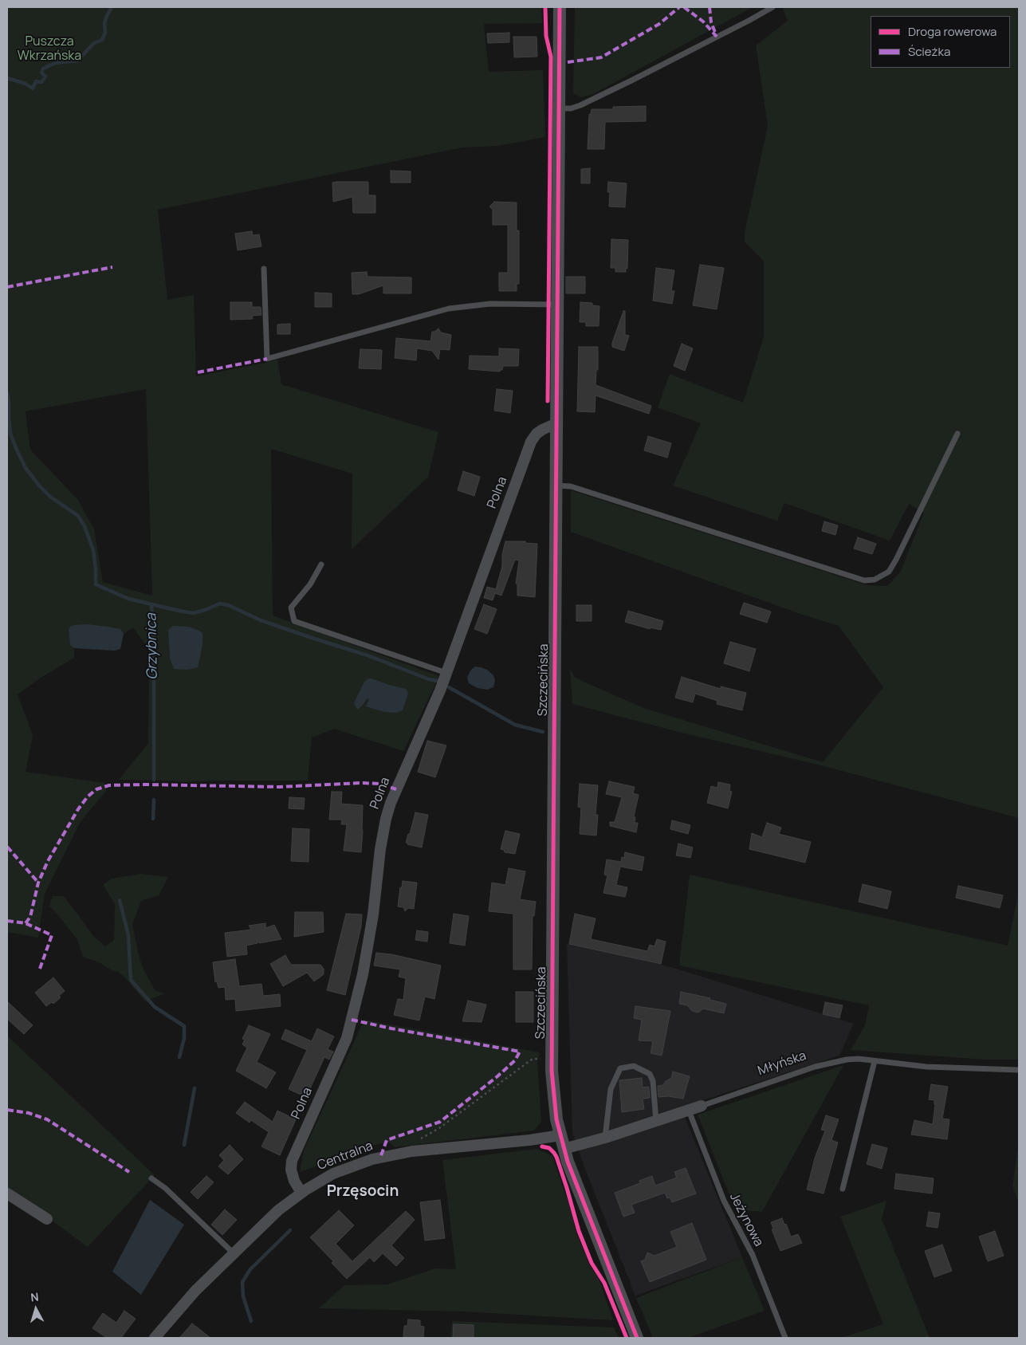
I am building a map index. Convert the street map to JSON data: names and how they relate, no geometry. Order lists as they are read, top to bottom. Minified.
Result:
{"streets":{"street":["Polna","Szczecińska","Młyńska","Centralna"],"lane":["Jeżynowa"]},"crossings":[["Polna","Szczecińska"],["Polna","Centralna"],["Szczecińska","Młyńska"],["Szczecińska","Centralna"],["Młyńska","Jeżynowa"]],"districts":["Przęsocin"],"water":["Grzybnica"],"parks":["Puszcza Wkrzańska"],"legend":["Droga rowerowa","Ścieżka"],"north":"top"}
